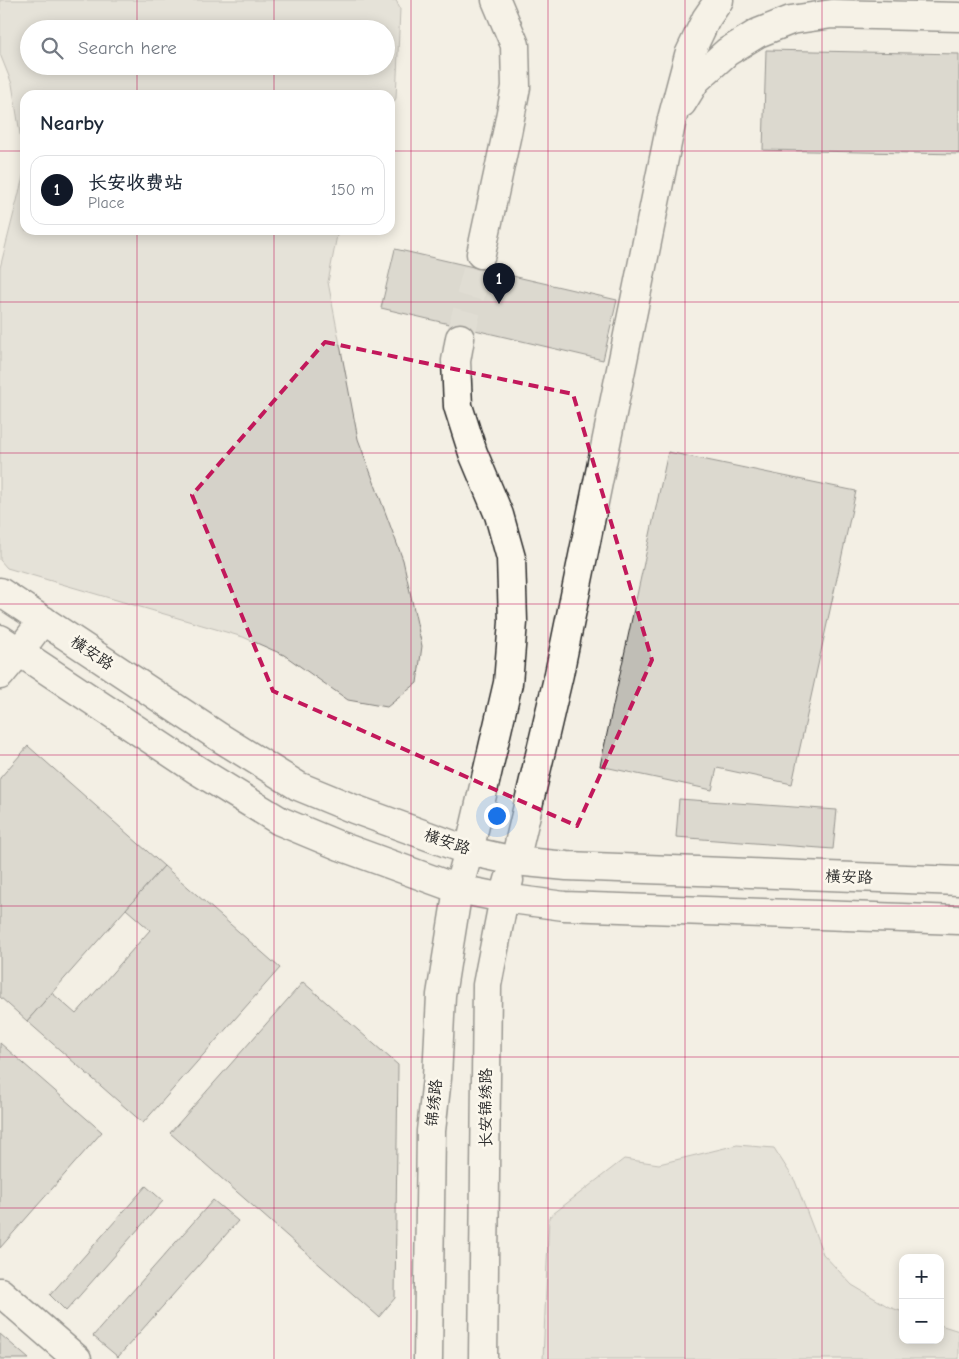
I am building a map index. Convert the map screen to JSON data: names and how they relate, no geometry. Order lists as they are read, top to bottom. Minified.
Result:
{"streets":{"main road":["横安路","锦绣路","长安锦绣路"]},"crossings":[["横安路","锦绣路"],["横安路","长安锦绣路"]],"page":{"search":"Search here","heading":"Nearby","list":[{"mark":"1","name":"长安收费站","note":"Place","value":"150 m"}],"pins":"1","map_buttons":["+","−"]}}
